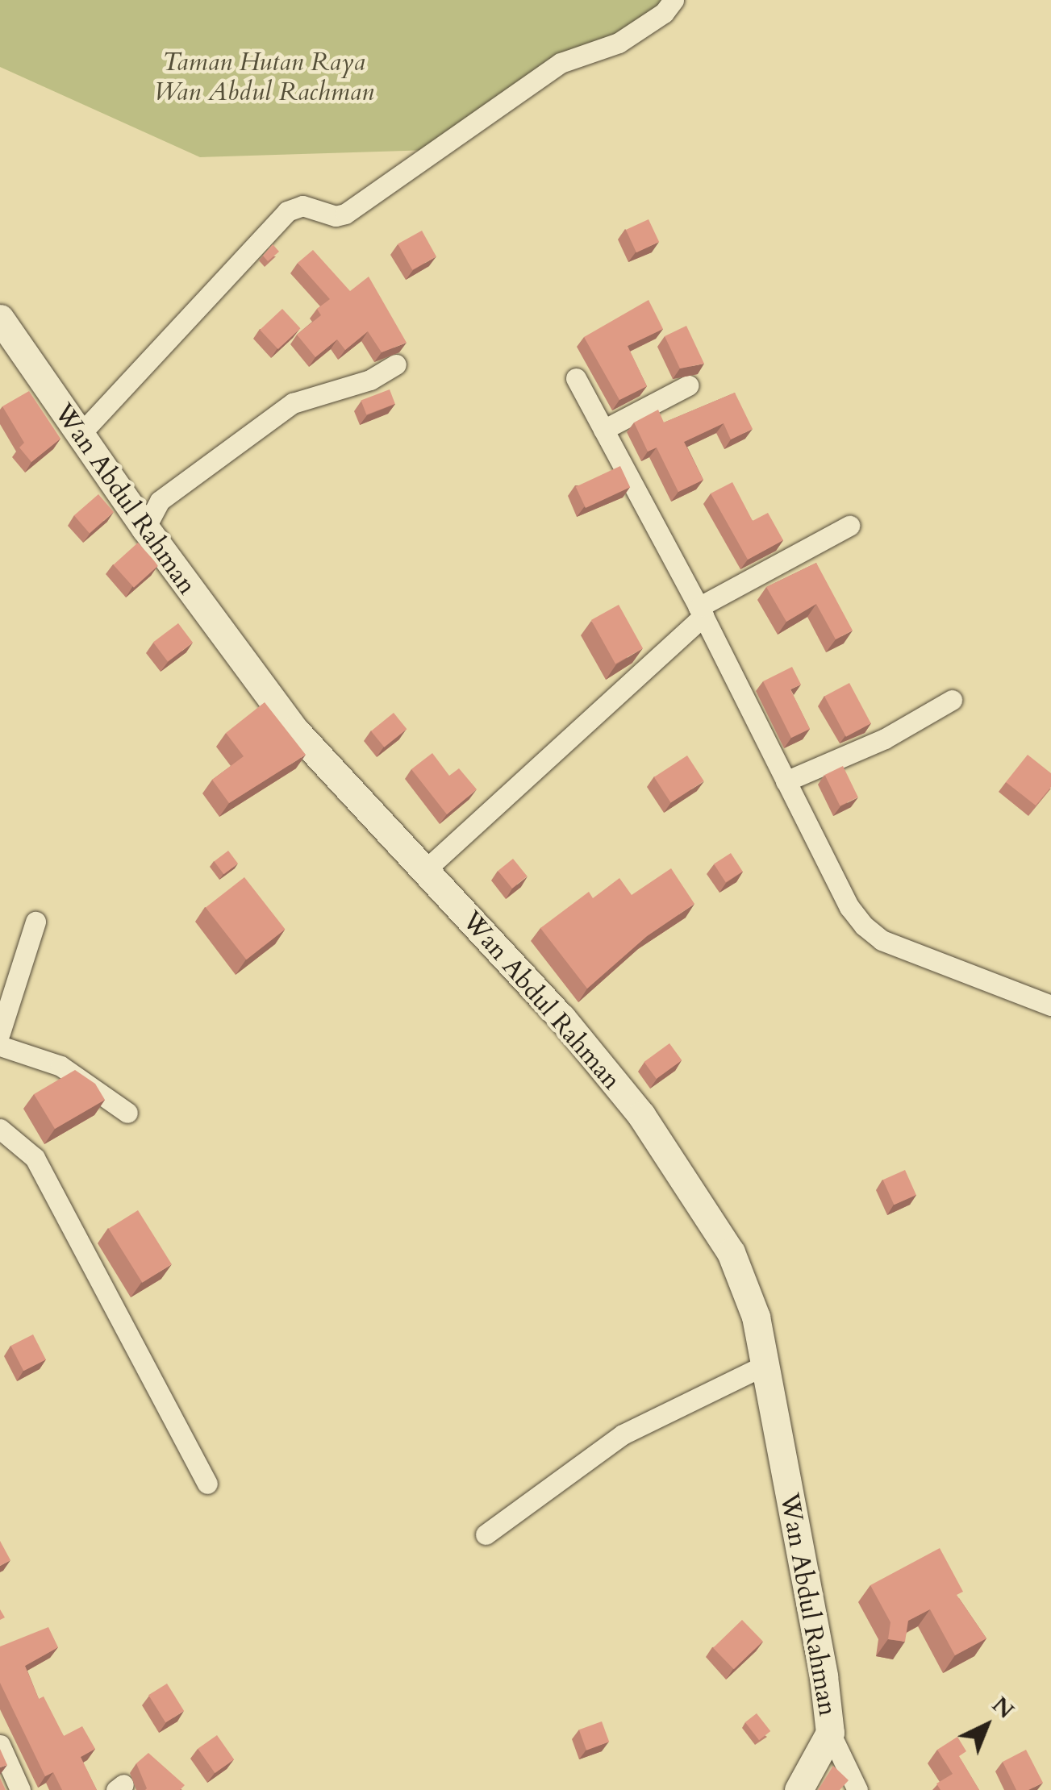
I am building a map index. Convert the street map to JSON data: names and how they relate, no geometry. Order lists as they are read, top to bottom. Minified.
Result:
{"streets":{"street":["Wan Abdul Rahman"]},"parks":["Taman Hutan Raya Wan Abdul Rachman"],"north":"top right"}
